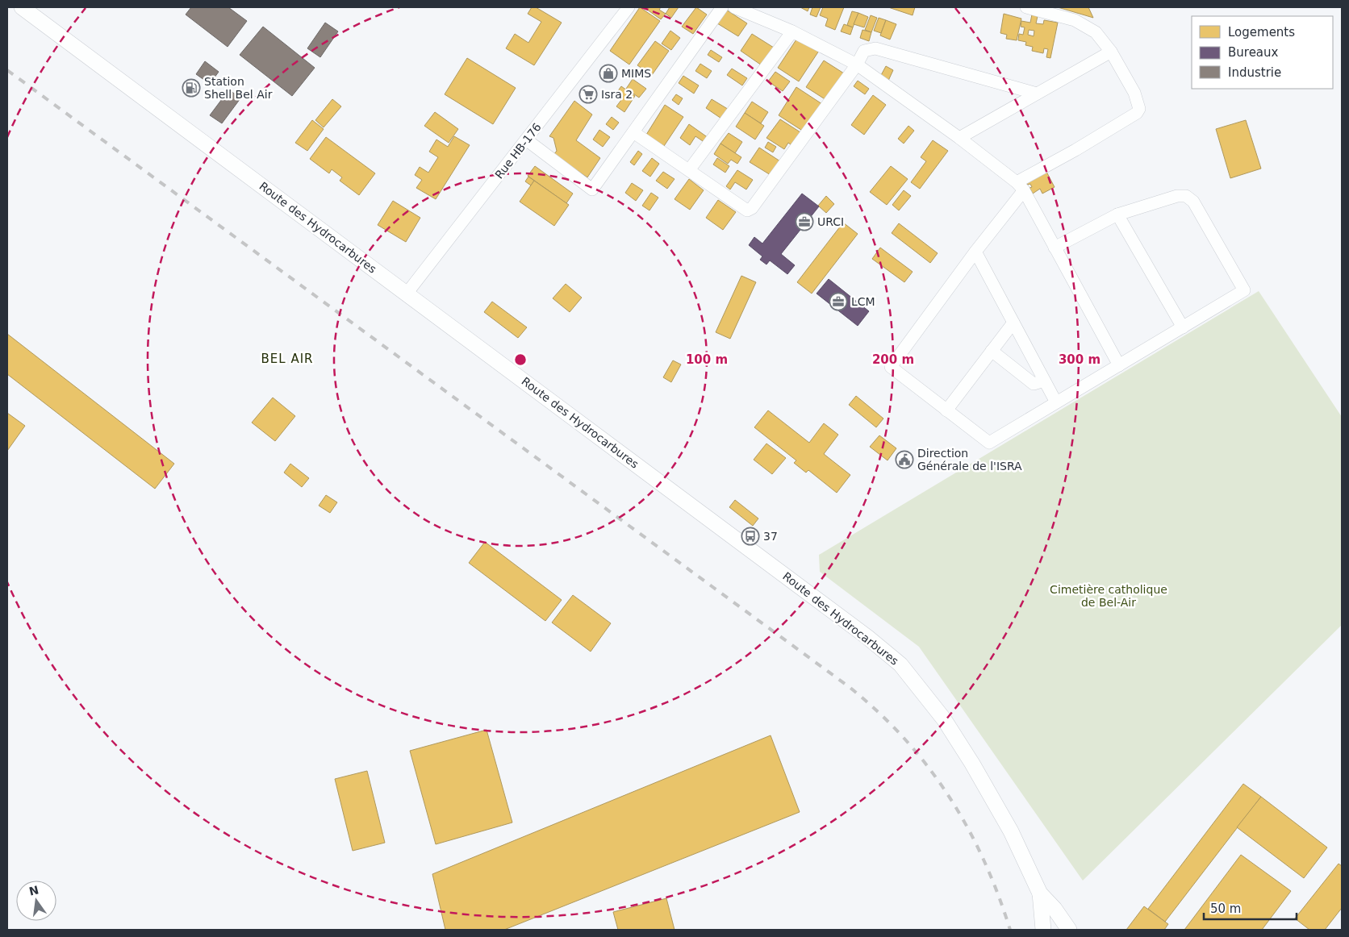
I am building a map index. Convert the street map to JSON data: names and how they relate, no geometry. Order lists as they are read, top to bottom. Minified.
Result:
{"streets":{"street":["Rue HB-176","Route des Hydrocarbures"]},"crossings":[["Rue HB-176","Route des Hydrocarbures"]],"districts":["BEL AIR"],"parks":["Cimetière catholique de Bel-Air"],"places":{"shop":["MIMS"],"fuel station":["Station Shell Bel Air"],"supermarket":["Isra 2"],"office":["URCI","LCM"],"public building":["Direction Générale de l'ISRA"],"bus stop":["37"]},"legend":["Logements","Bureaux","Industrie"],"scale_bar":"50 m","north":"top","rings":["100 m","200 m","300 m"]}
